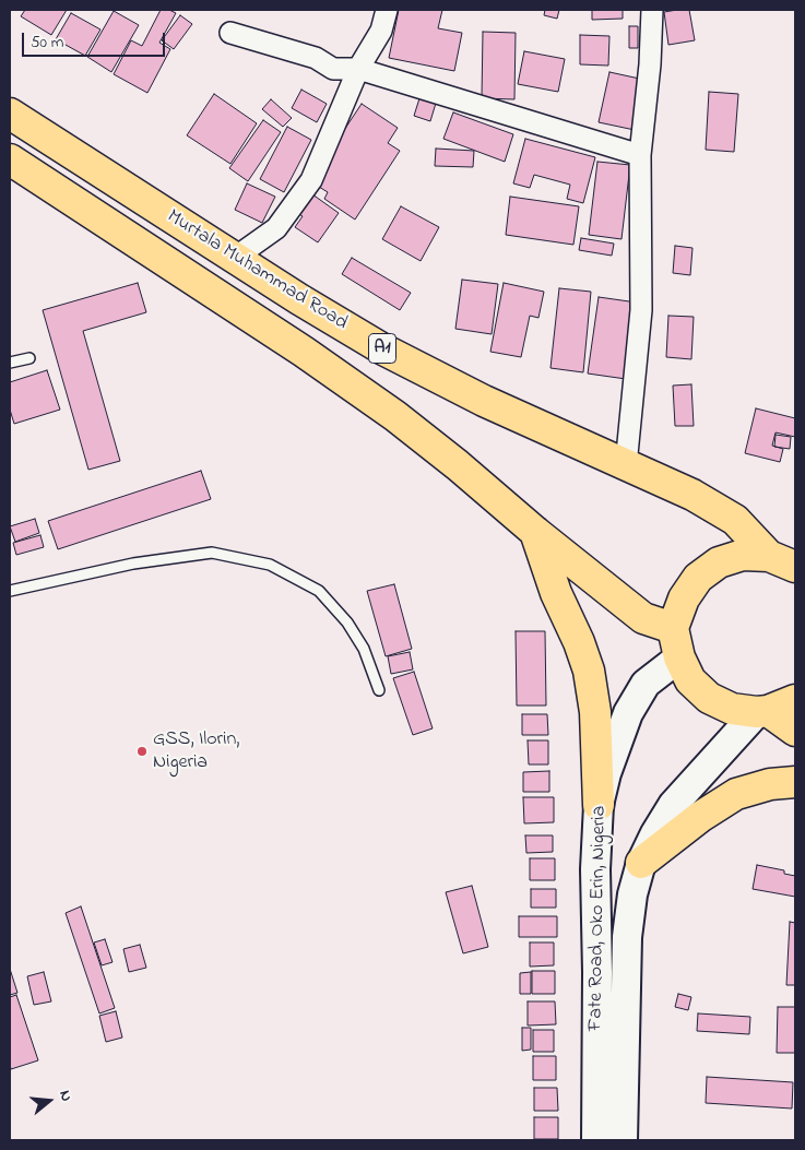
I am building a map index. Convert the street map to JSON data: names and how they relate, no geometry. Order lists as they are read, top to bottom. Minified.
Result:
{"streets":{"highway":["Murtala Muhammad Road","A1"],"street":["Fate Road, Oko Erin, Nigeria"]},"places":["GSS, Ilorin, Nigeria"],"scale_bar":"50 m","north":"right"}
